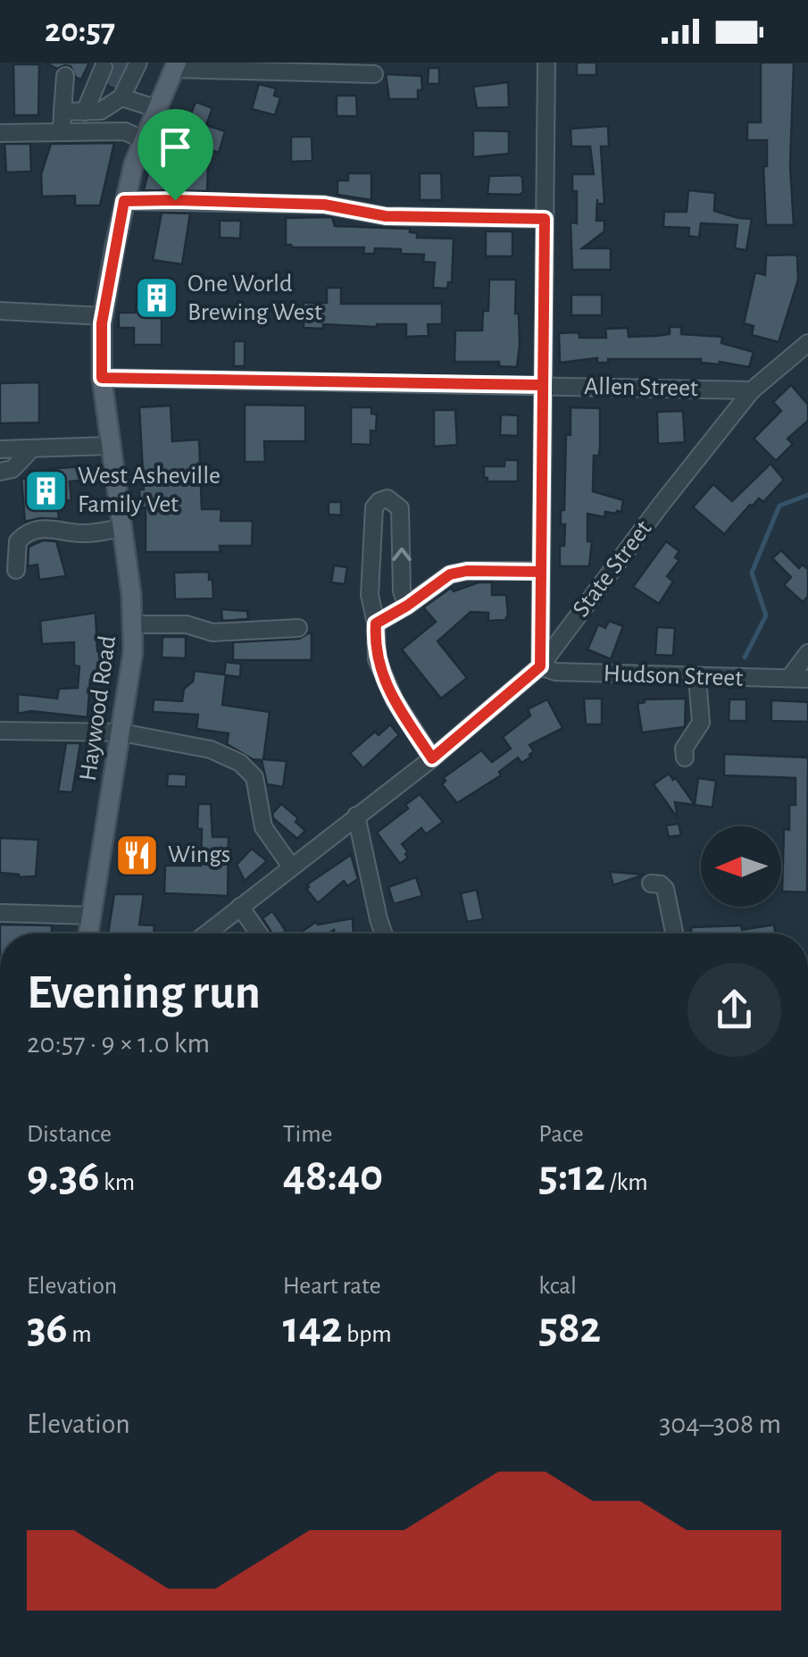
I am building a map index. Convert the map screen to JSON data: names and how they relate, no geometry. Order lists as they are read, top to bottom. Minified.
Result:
{"streets":{"main road":["Haywood Road"],"street":["Allen Street","State Street","Hudson Street"]},"crossings":[["Allen Street","State Street"],["Allen Street","Haywood Road"],["State Street","Hudson Street"]],"places":{"building":["One World Brewing West","West Asheville Family Vet"],"restaurant":["Wings"]},"north":"left","page":{"status":"20:57","heading":["Evening run","20:57 · 9 × 1.0 km"],"stats":[["Distance","9.36 km"],["Time","48:40"],["Pace","5:12 /km"],["Elevation","36 m"],["Heart rate","142 bpm"],["kcal","582"]],"chart":["Elevation","304–308 m"]}}
